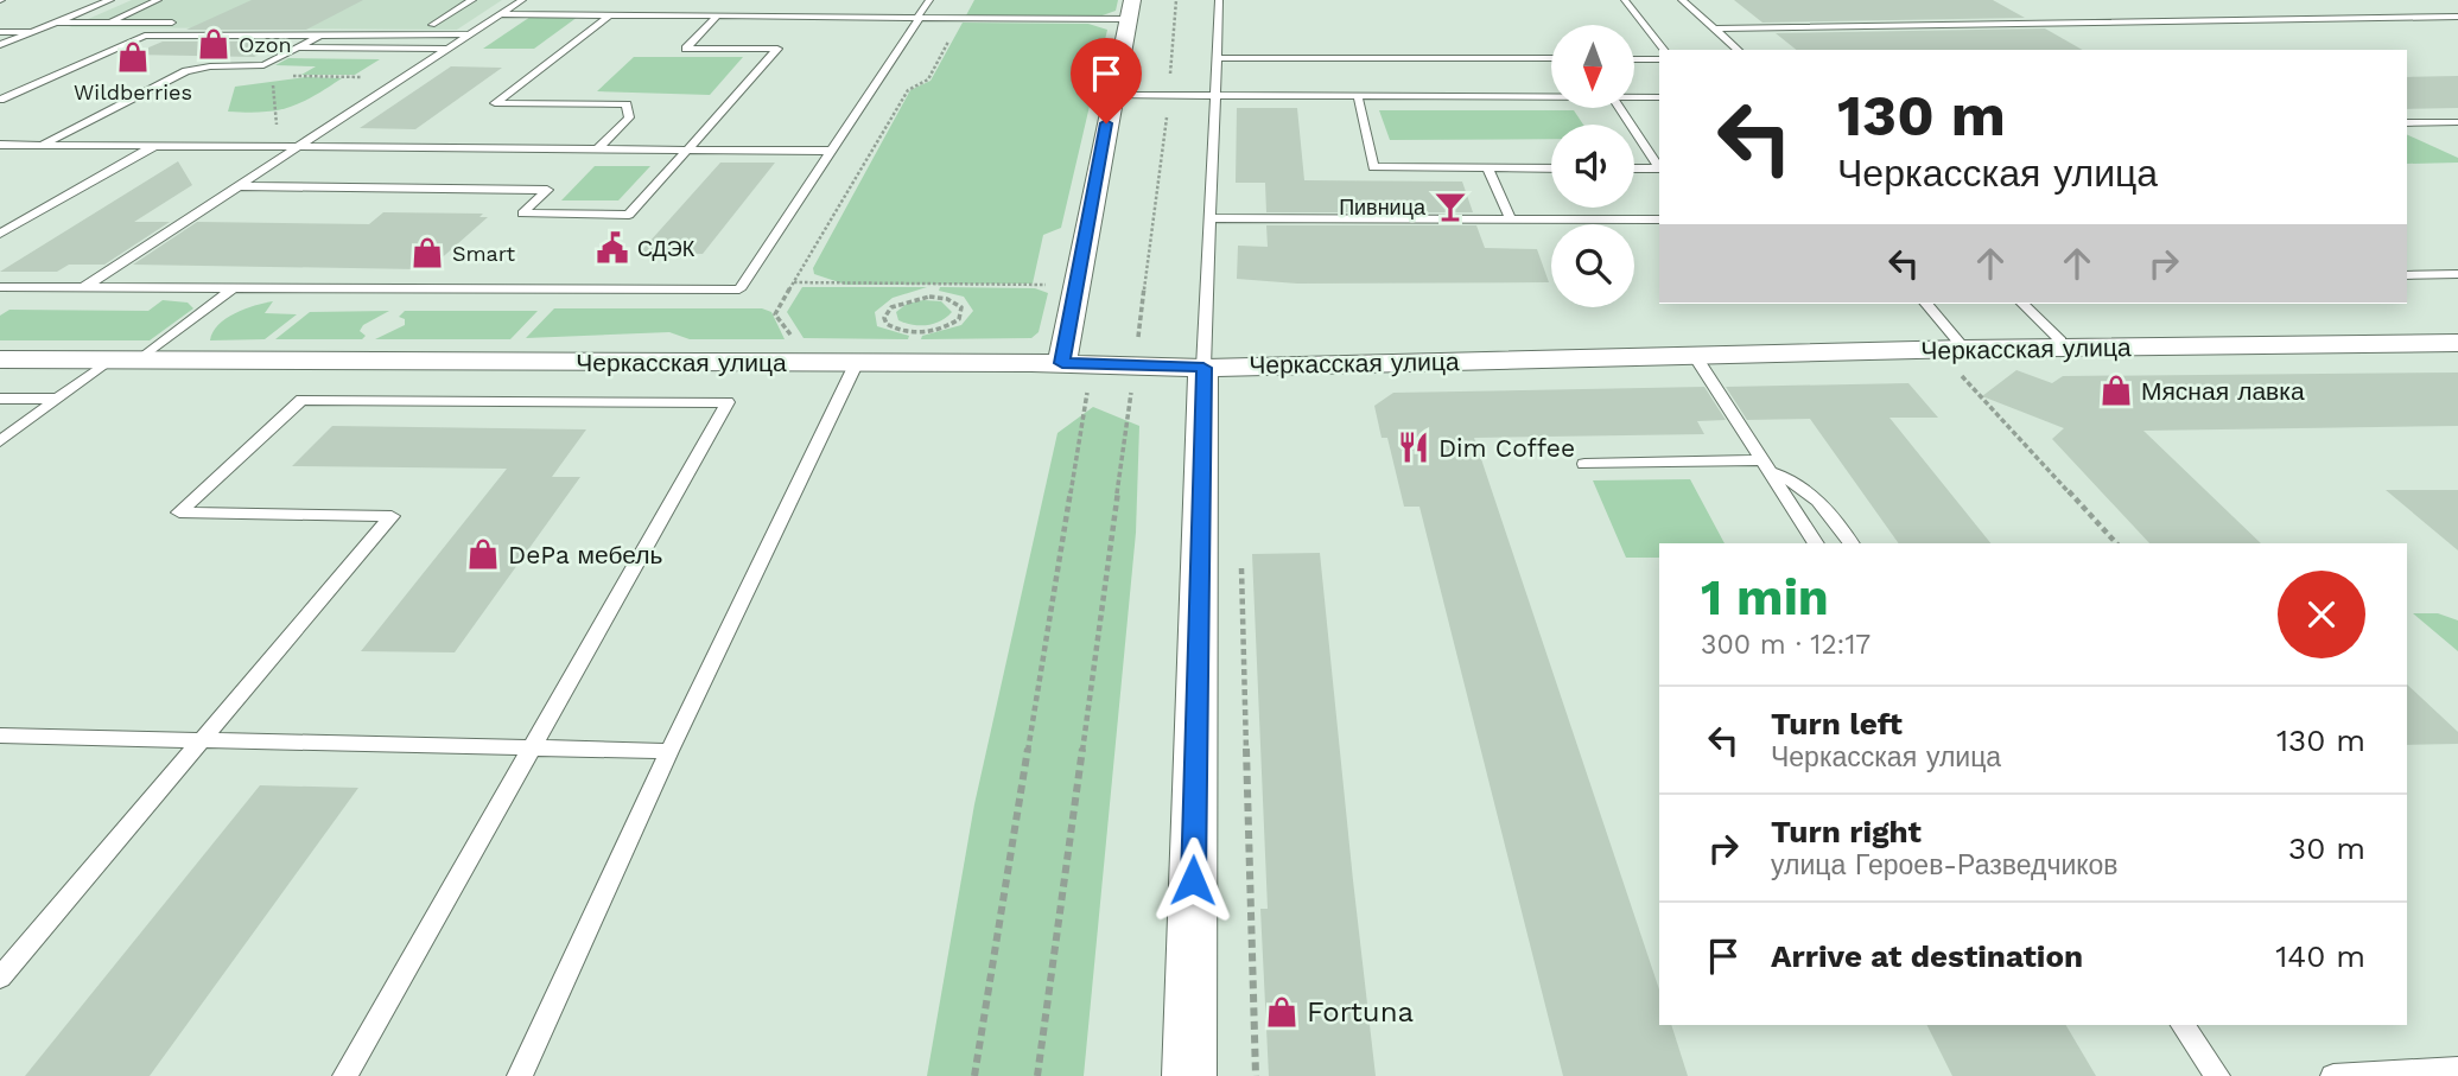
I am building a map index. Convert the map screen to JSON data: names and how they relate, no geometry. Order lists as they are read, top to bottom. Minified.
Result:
{"streets":{"street":["Черкасская улица"]},"places":{"shop":["Ozon","Wildberries","Smart","Мясная лавка","DePa мебель","Fortuna"],"bar":["Пивница"],"public building":["СДЭК"],"restaurant":["Dim Coffee"]},"north":"bottom","page":{"turn":["130 m","Черкасская улица"],"heading":["1 min","300 m · 12:17"],"list":[{"name":"Turn left","note":"Черкасская улица","value":"130 m"},{"name":"Turn right","note":"улица Героев-Разведчиков","value":"30 m"},{"name":"Arrive at destination","value":"140 m"}]}}
